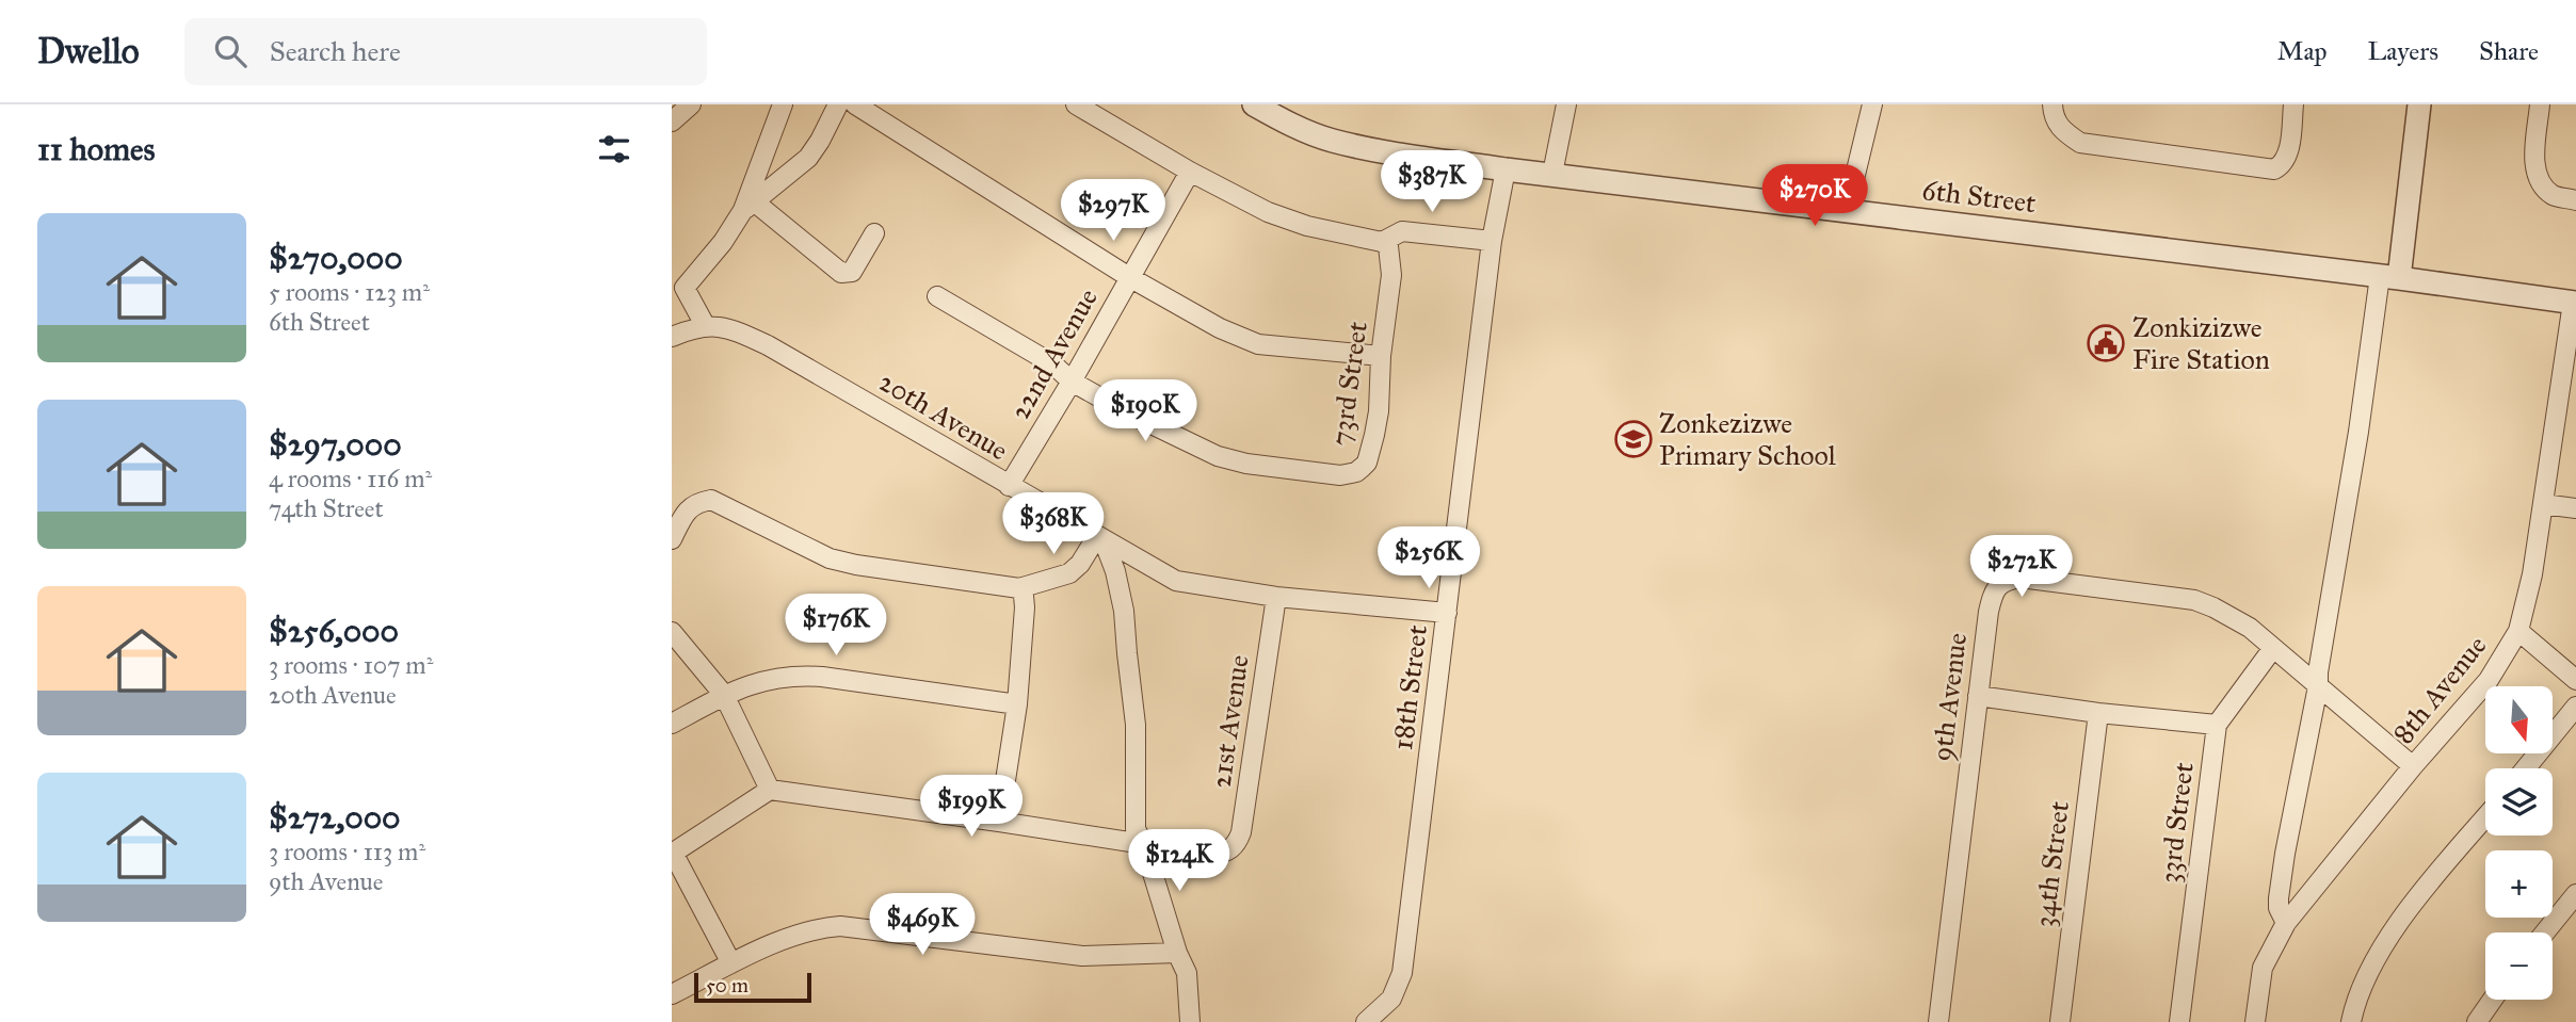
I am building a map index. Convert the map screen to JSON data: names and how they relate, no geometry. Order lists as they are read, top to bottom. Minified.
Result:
{"streets":{"street":["6th Street","22nd Avenue","73rd Street","20th Avenue","18th Street","8th Avenue","9th Avenue","21st Avenue","33rd Street","34th Street"]},"crossings":[["6th Street","18th Street"],["6th Street","8th Avenue"],["22nd Avenue","73rd Street"],["22nd Avenue","20th Avenue"],["20th Avenue","18th Street"],["20th Avenue","21st Avenue"],["8th Avenue","9th Avenue"],["9th Avenue","33rd Street"]],"places":{"public building":["Zonkizizwe Fire Station"],"school or university":["Zonkezizwe Primary School"]},"scale_bar":"50 m","north":"bottom","page":{"header":"Dwello","search":"Search here","nav":["Map","Layers","Share"],"heading":"11 homes","price":["$387K","$270K","$297K","$190K","$368K","$256K","$272K","$176K","$199K","$124K","$469K"],"list":[{"name":"$270,000","note":"5 rooms · 123 m² · 6th Street"},{"name":"$297,000","note":"4 rooms · 116 m² · 74th Street"},{"name":"$256,000","note":"3 rooms · 107 m² · 20th Avenue"},{"name":"$272,000","note":"3 rooms · 113 m² · 9th Avenue"}],"map_buttons":["+","−"],"scale":"50 m"}}
